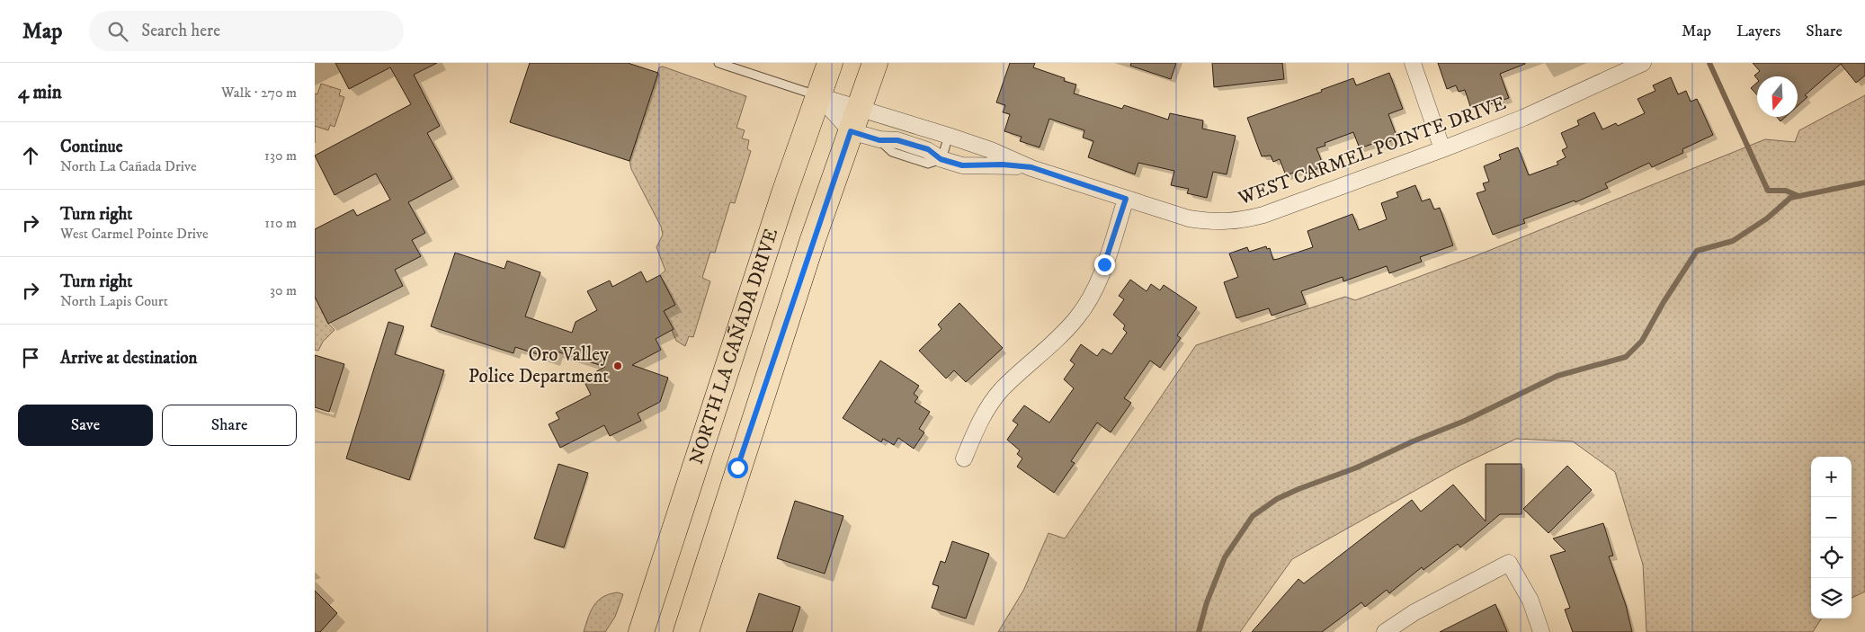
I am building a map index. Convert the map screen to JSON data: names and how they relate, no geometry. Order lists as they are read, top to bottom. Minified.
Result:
{"streets":{"main road":["NORTH LA CAÑADA DRIVE"],"street":["WEST CARMEL POINTE DRIVE"]},"crossings":[["WEST CARMEL POINTE DRIVE","NORTH LA CAÑADA DRIVE"]],"places":["Oro Valley Police Department"],"north":"bottom","page":{"header":"Map","search":"Search here","nav":["Map","Layers","Share"],"heading":["4 min","Walk · 270 m"],"list":[["Continue","North La Cañada Drive","130 m"],["Turn right","West Carmel Pointe Drive","110 m"],["Turn right","North Lapis Court","30 m"],"Arrive at destination"],"buttons":["Save","Share"],"map_buttons":["+","−"]}}
